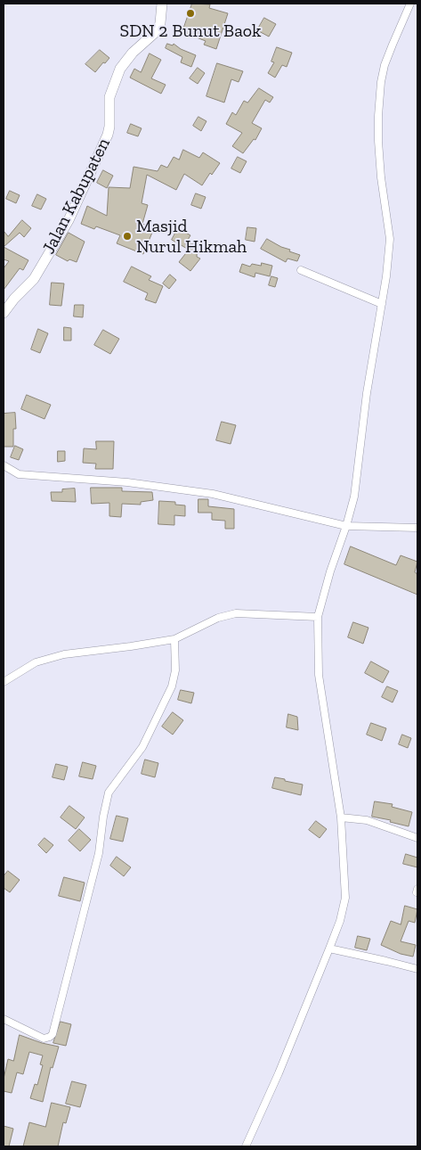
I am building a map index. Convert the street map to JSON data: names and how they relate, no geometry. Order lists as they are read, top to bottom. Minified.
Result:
{"streets":{"street":["Jalan Kabupaten"]},"places":["SDN 2 Bunut Baok","Masjid Nurul Hikmah"]}
